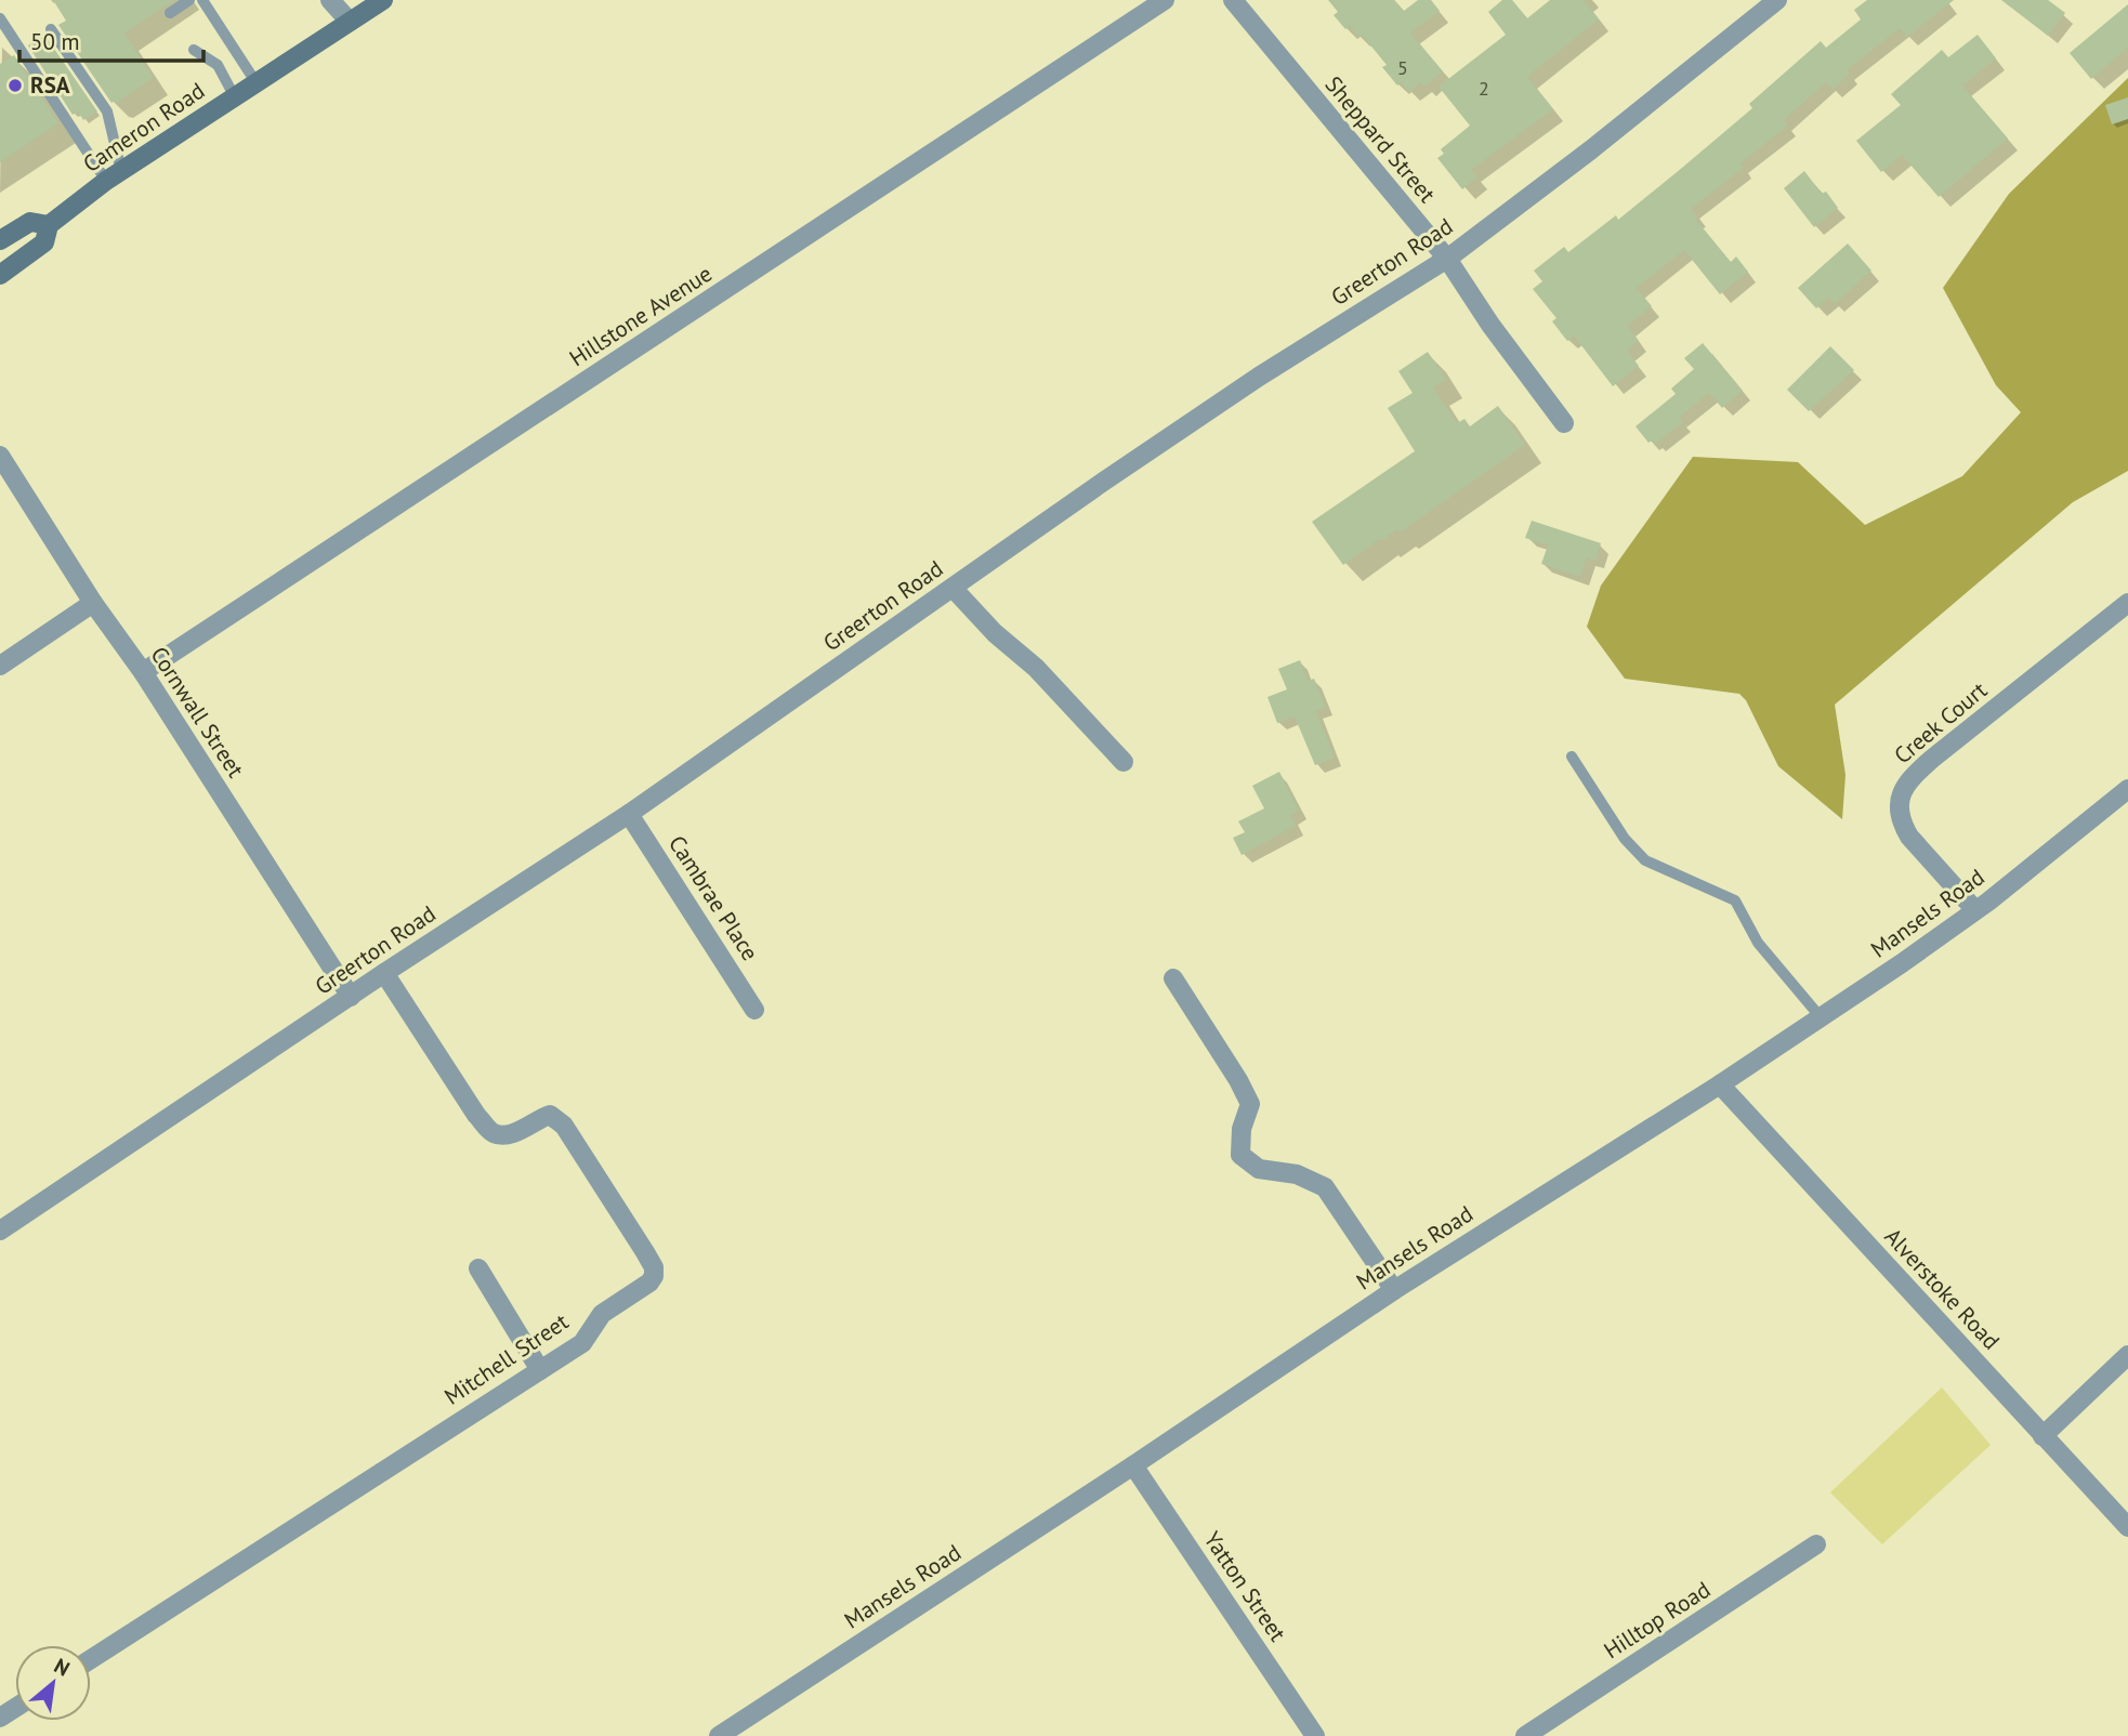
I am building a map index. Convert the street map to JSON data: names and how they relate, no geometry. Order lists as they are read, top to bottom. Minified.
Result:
{"streets":{"main road":["Cameron Road"],"street":["Sheppard Street","Greerton Road","Hillstone Avenue","Cornwall Street","Creek Court","Cambrae Place","Mansels Road","Alverstoke Road","Mitchell Street","Yatton Street","Hilltop Road"]},"crossings":[["Sheppard Street","Greerton Road"],["Greerton Road","Cornwall Street"],["Greerton Road","Cambrae Place"],["Greerton Road","Mitchell Street"],["Hillstone Avenue","Cornwall Street"],["Creek Court","Mansels Road"],["Mansels Road","Alverstoke Road"],["Mansels Road","Yatton Street"]],"places":["RSA"],"house_numbers":["5","2"],"scale_bar":"50 m","north":"top right"}
